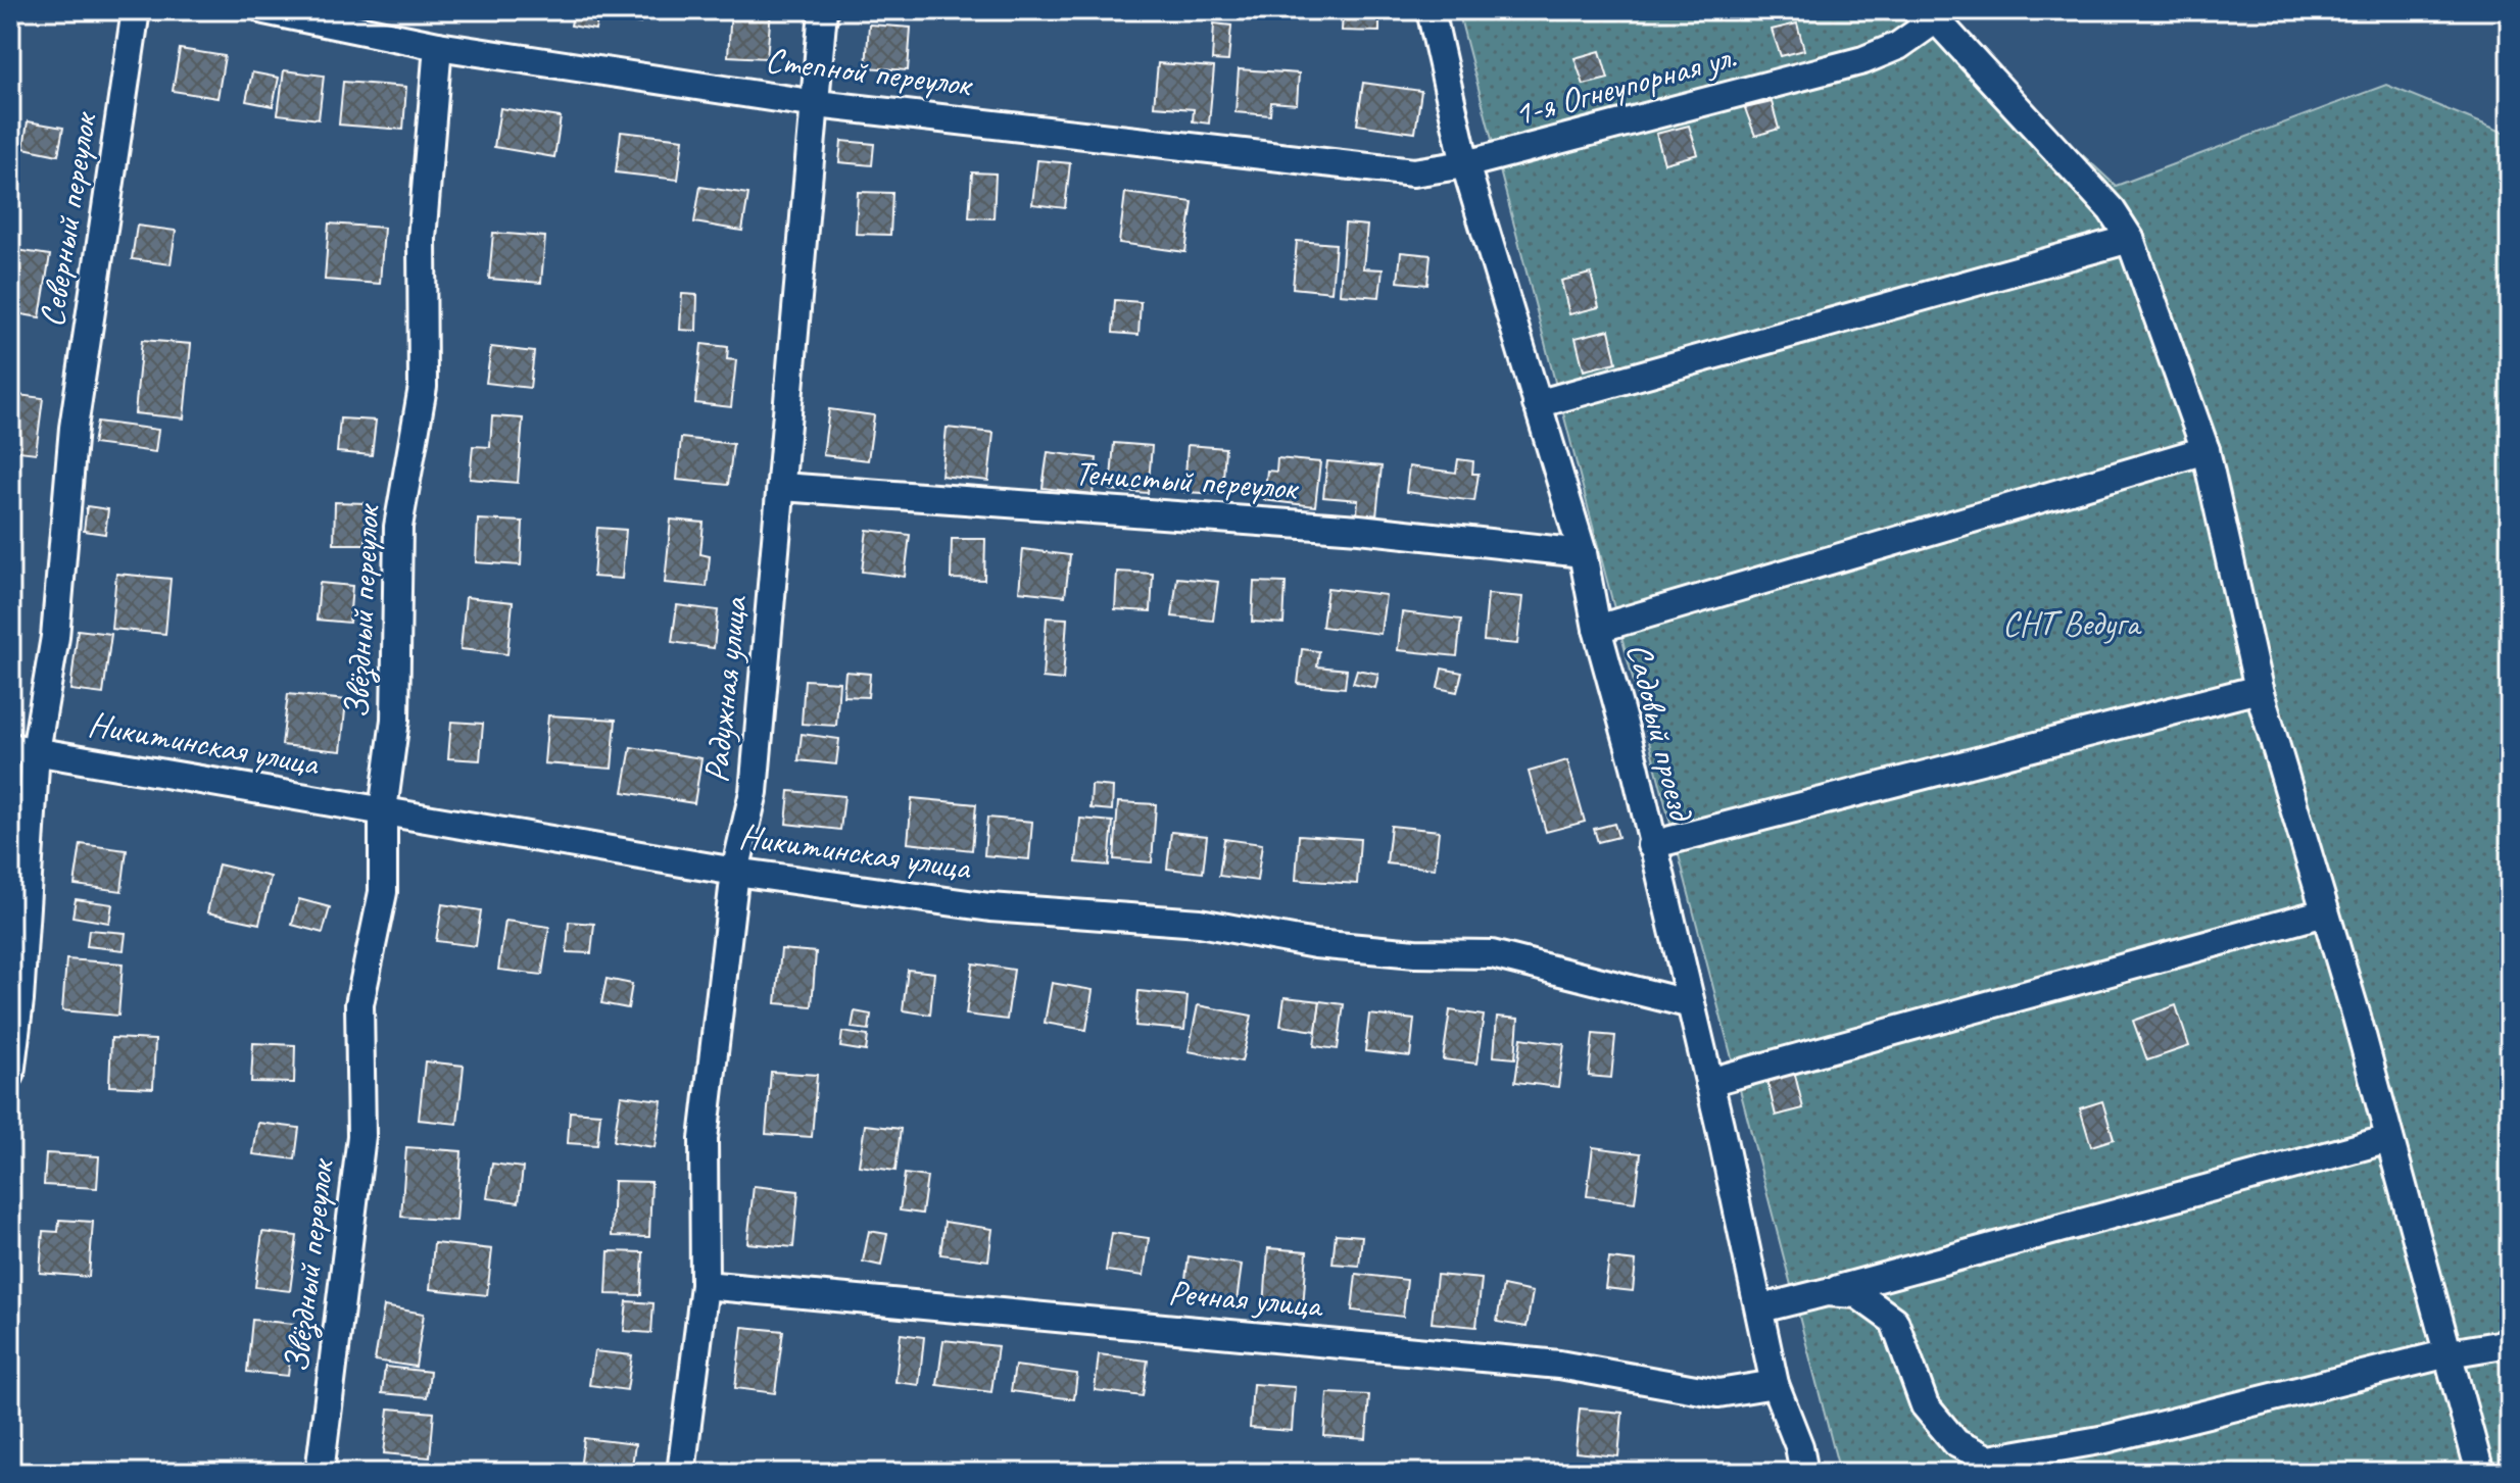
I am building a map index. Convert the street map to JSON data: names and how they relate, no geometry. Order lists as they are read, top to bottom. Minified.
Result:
{"streets":{"street":["Степной переулок","1-я Огнеупорная ул.","Северный переулок","Тенистый переулок","Звёздный переулок","Радужная улица","Садовый проезд","Никитинская улица","Речная улица"]},"crossings":[["Степной переулок","1-я Огнеупорная ул."],["Степной переулок","Звёздный переулок"],["Степной переулок","Радужная улица"],["Степной переулок","Садовый проезд"],["1-я Огнеупорная ул.","Садовый проезд"],["Северный переулок","Никитинская улица"],["Тенистый переулок","Радужная улица"],["Тенистый переулок","Садовый проезд"],["Звёздный переулок","Никитинская улица"],["Радужная улица","Никитинская улица"],["Радужная улица","Речная улица"],["Садовый проезд","Никитинская улица"],["Садовый проезд","Речная улица"]],"parks":["СНТ Ведуга"]}
